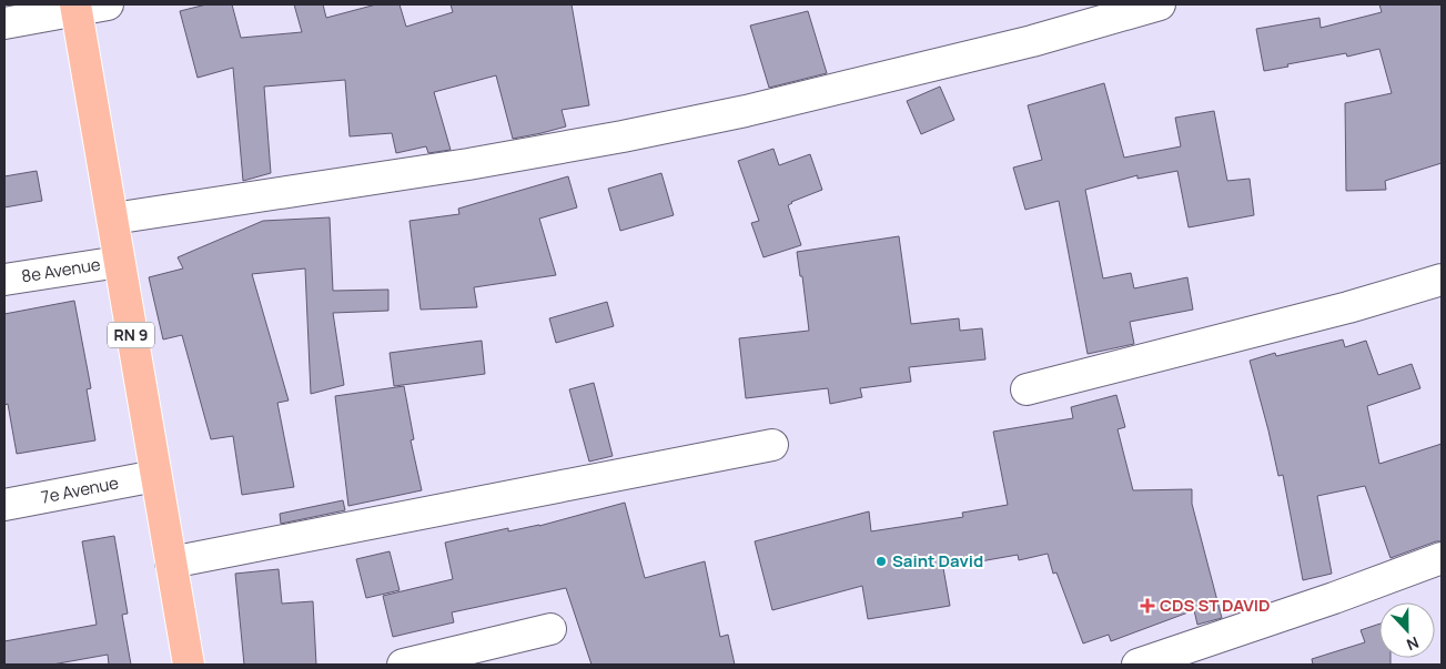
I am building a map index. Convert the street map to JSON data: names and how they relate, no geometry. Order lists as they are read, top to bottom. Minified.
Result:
{"streets":{"main road":["RN 9"],"street":["8e Avenue","7e Avenue"]},"crossings":[["8e Avenue","RN 9"],["RN 9","7e Avenue"]],"places":{"other":["Saint David"],"health":["CDS ST DAVID"]},"north":"bottom"}
